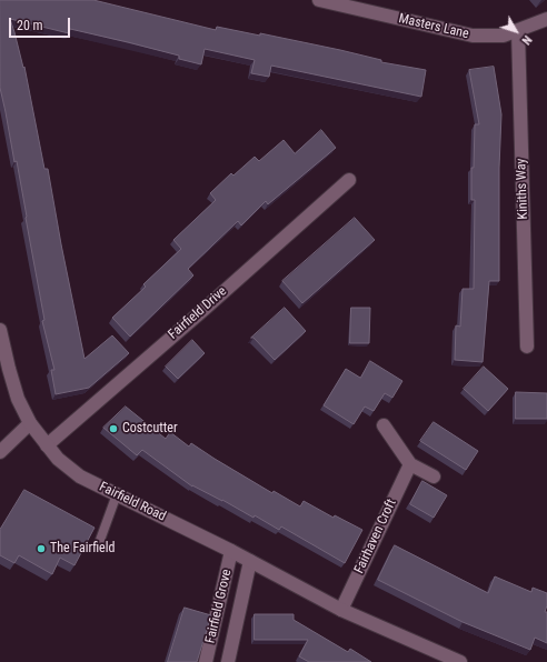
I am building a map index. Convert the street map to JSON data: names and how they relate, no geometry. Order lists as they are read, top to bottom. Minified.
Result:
{"streets":{"street":["Masters Lane","Kiniths Way","Fairfield Drive","Fairfield Road","Fairhaven Croft","Fairfield Grove"]},"crossings":[["Masters Lane","Kiniths Way"],["Fairfield Drive","Fairfield Road"],["Fairfield Road","Fairhaven Croft"],["Fairfield Road","Fairfield Grove"]],"places":["Costcutter","The Fairfield"],"scale_bar":"20 m","north":"bottom right"}
